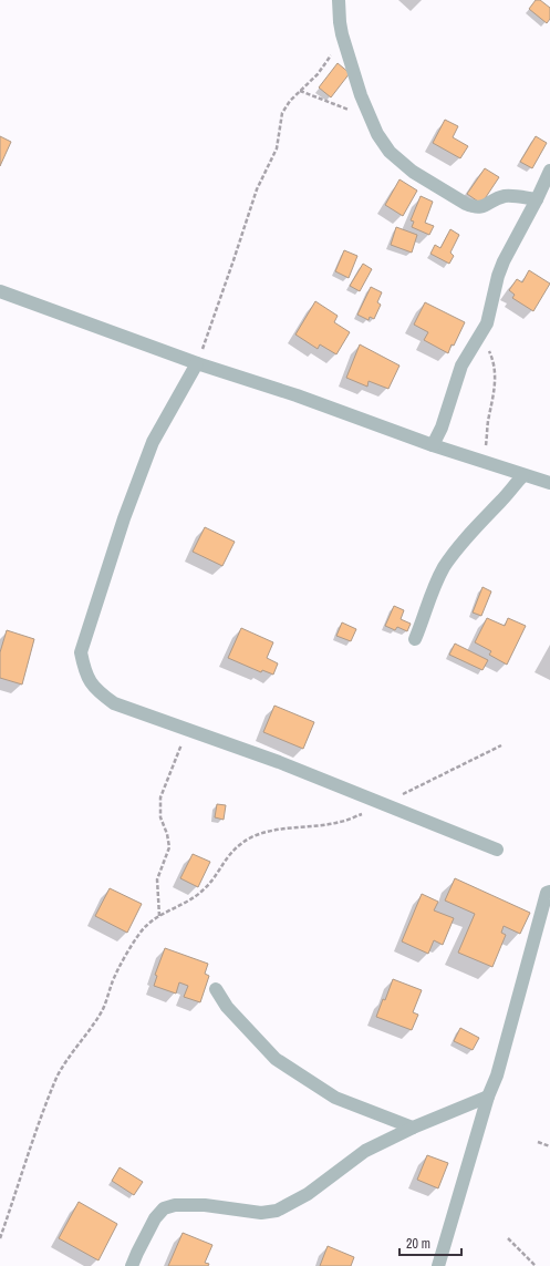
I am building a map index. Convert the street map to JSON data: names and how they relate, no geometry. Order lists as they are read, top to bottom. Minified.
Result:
{"scale_bar":"20 m"}
